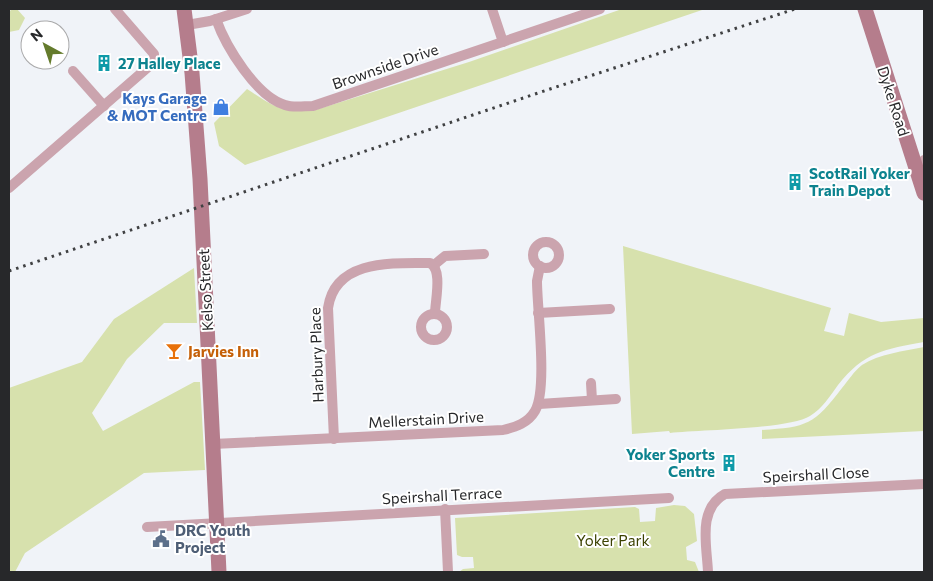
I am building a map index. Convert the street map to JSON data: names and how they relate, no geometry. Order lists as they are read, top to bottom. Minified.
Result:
{"streets":{"street":["Brownside Drive","Dyke Road","Kelso Street","Harbury Place","Mellerstain Drive","Speirshall Close","Speirshall Terrace"]},"crossings":[["Kelso Street","Mellerstain Drive"],["Kelso Street","Speirshall Terrace"],["Harbury Place","Mellerstain Drive"]],"parks":["Yoker Park"],"places":{"building":["27 Halley Place","ScotRail Yoker Train Depot","Yoker Sports Centre"],"shop":["Kays Garage & MOT Centre"],"bar":["Jarvies Inn"],"public building":["DRC Youth Project"]},"north":"top left"}
